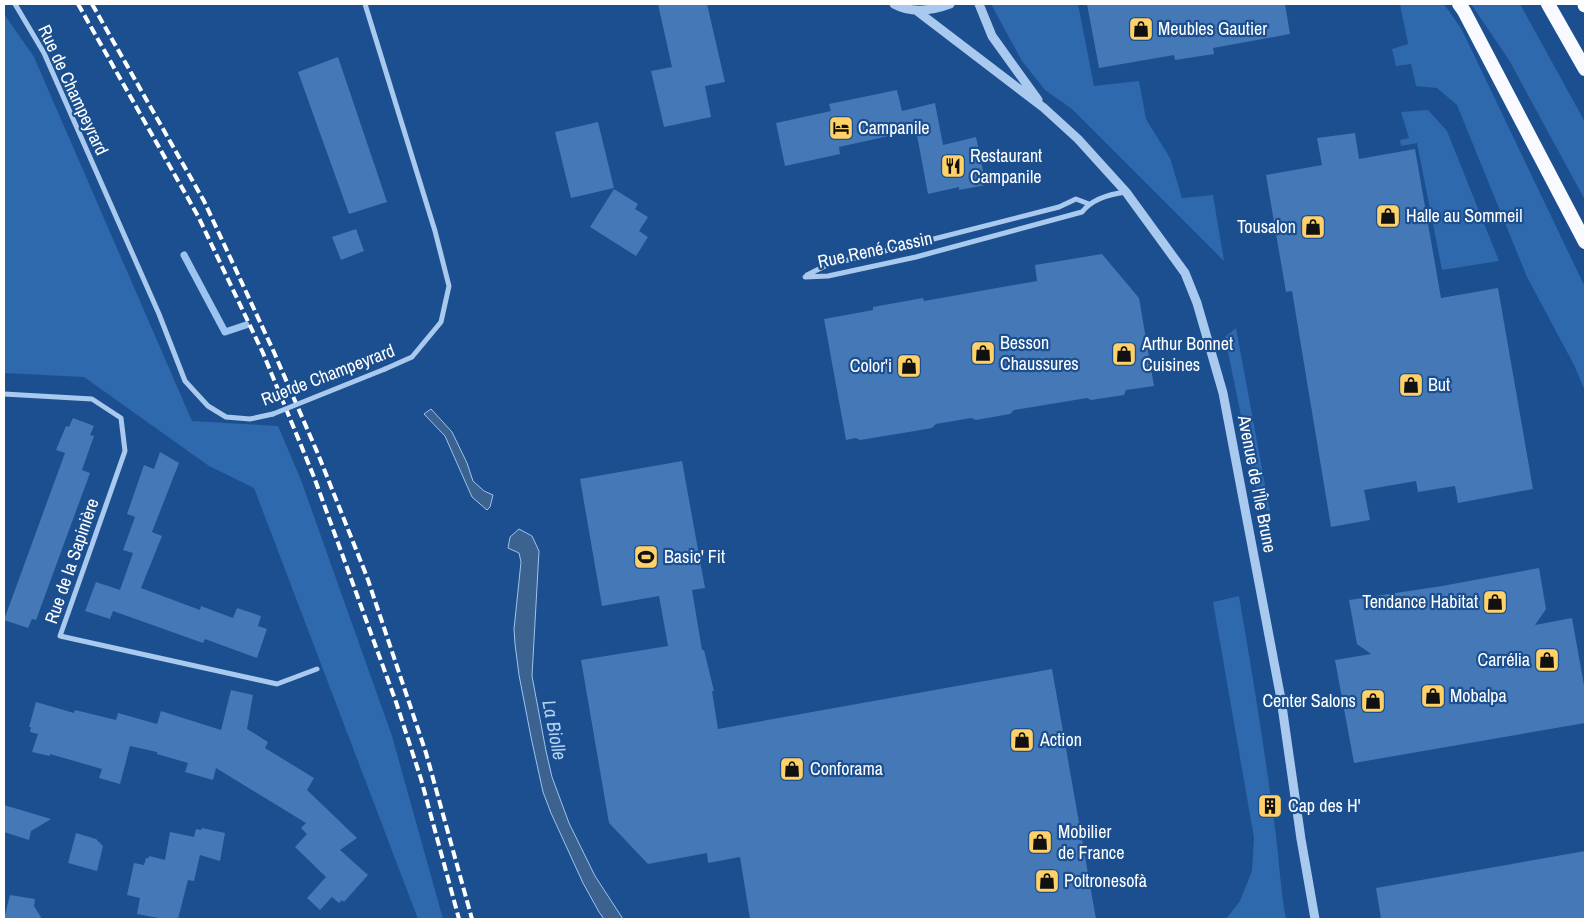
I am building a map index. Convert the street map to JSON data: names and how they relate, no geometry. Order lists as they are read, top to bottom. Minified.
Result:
{"streets":{"street":["Rue de Champeyrard","Rue René Cassin","Avenue de l'Île Brune","Rue de la Sapinière"]},"crossings":[["Rue René Cassin","Avenue de l'Île Brune"]],"water":["La Biolle"],"places":{"shop":["Meubles Gautier","Halle au Sommeil","Tousalon","Besson Chaussures","Arthur Bonnet Cuisines","Color'i","But","Tendance Habitat","Carrélia","Mobalpa","Center Salons","Action","Conforama","Mobilier de France","Poltronesofà"],"hotel":["Campanile"],"restaurant":["Restaurant Campanile"],"sports":["Basic' Fit"],"building":["Cap des H'"]}}
